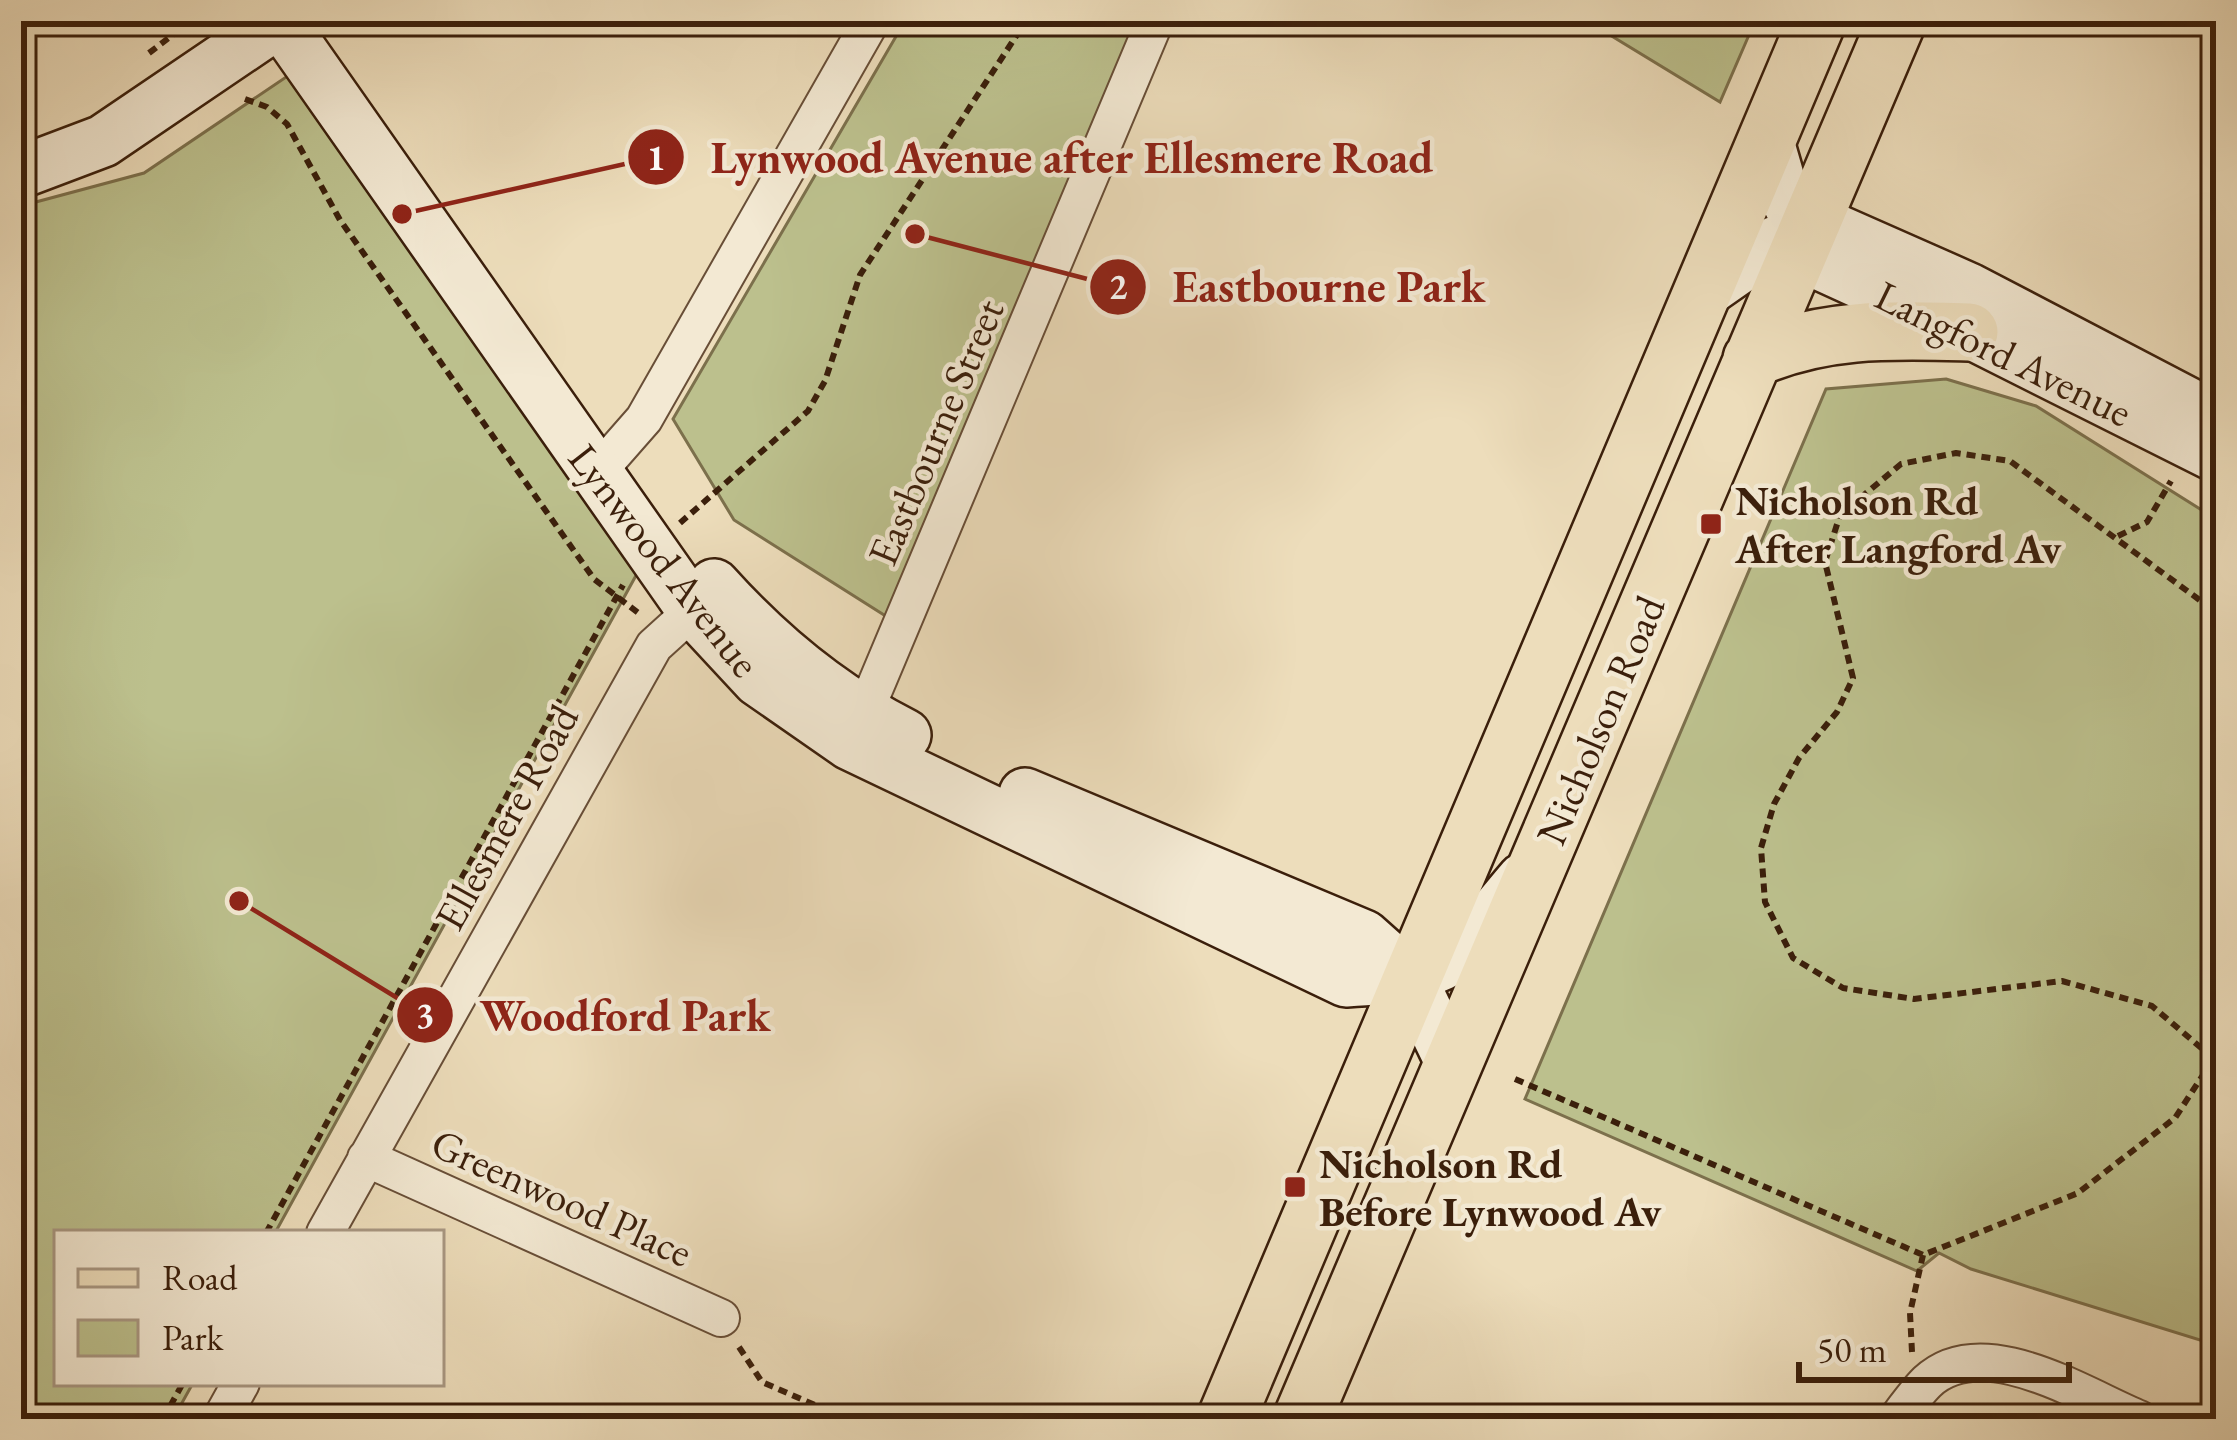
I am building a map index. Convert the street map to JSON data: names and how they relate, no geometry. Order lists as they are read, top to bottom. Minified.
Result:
{"streets":{"main road":["Nicholson Road"],"street":["Langford Avenue","Eastbourne Street","Lynwood Avenue","Ellesmere Road","Greenwood Place"]},"crossings":[["Langford Avenue","Nicholson Road"],["Eastbourne Street","Lynwood Avenue"],["Lynwood Avenue","Nicholson Road"],["Lynwood Avenue","Ellesmere Road"],["Ellesmere Road","Greenwood Place"]],"places":{"other":["Lynwood Avenue after Ellesmere Road","Eastbourne Park","Woodford Park"],"transit":["Nicholson Rd After Langford Av","Nicholson Rd Before Lynwood Av"]},"legend":["Road","Park"],"scale_bar":"50 m"}
